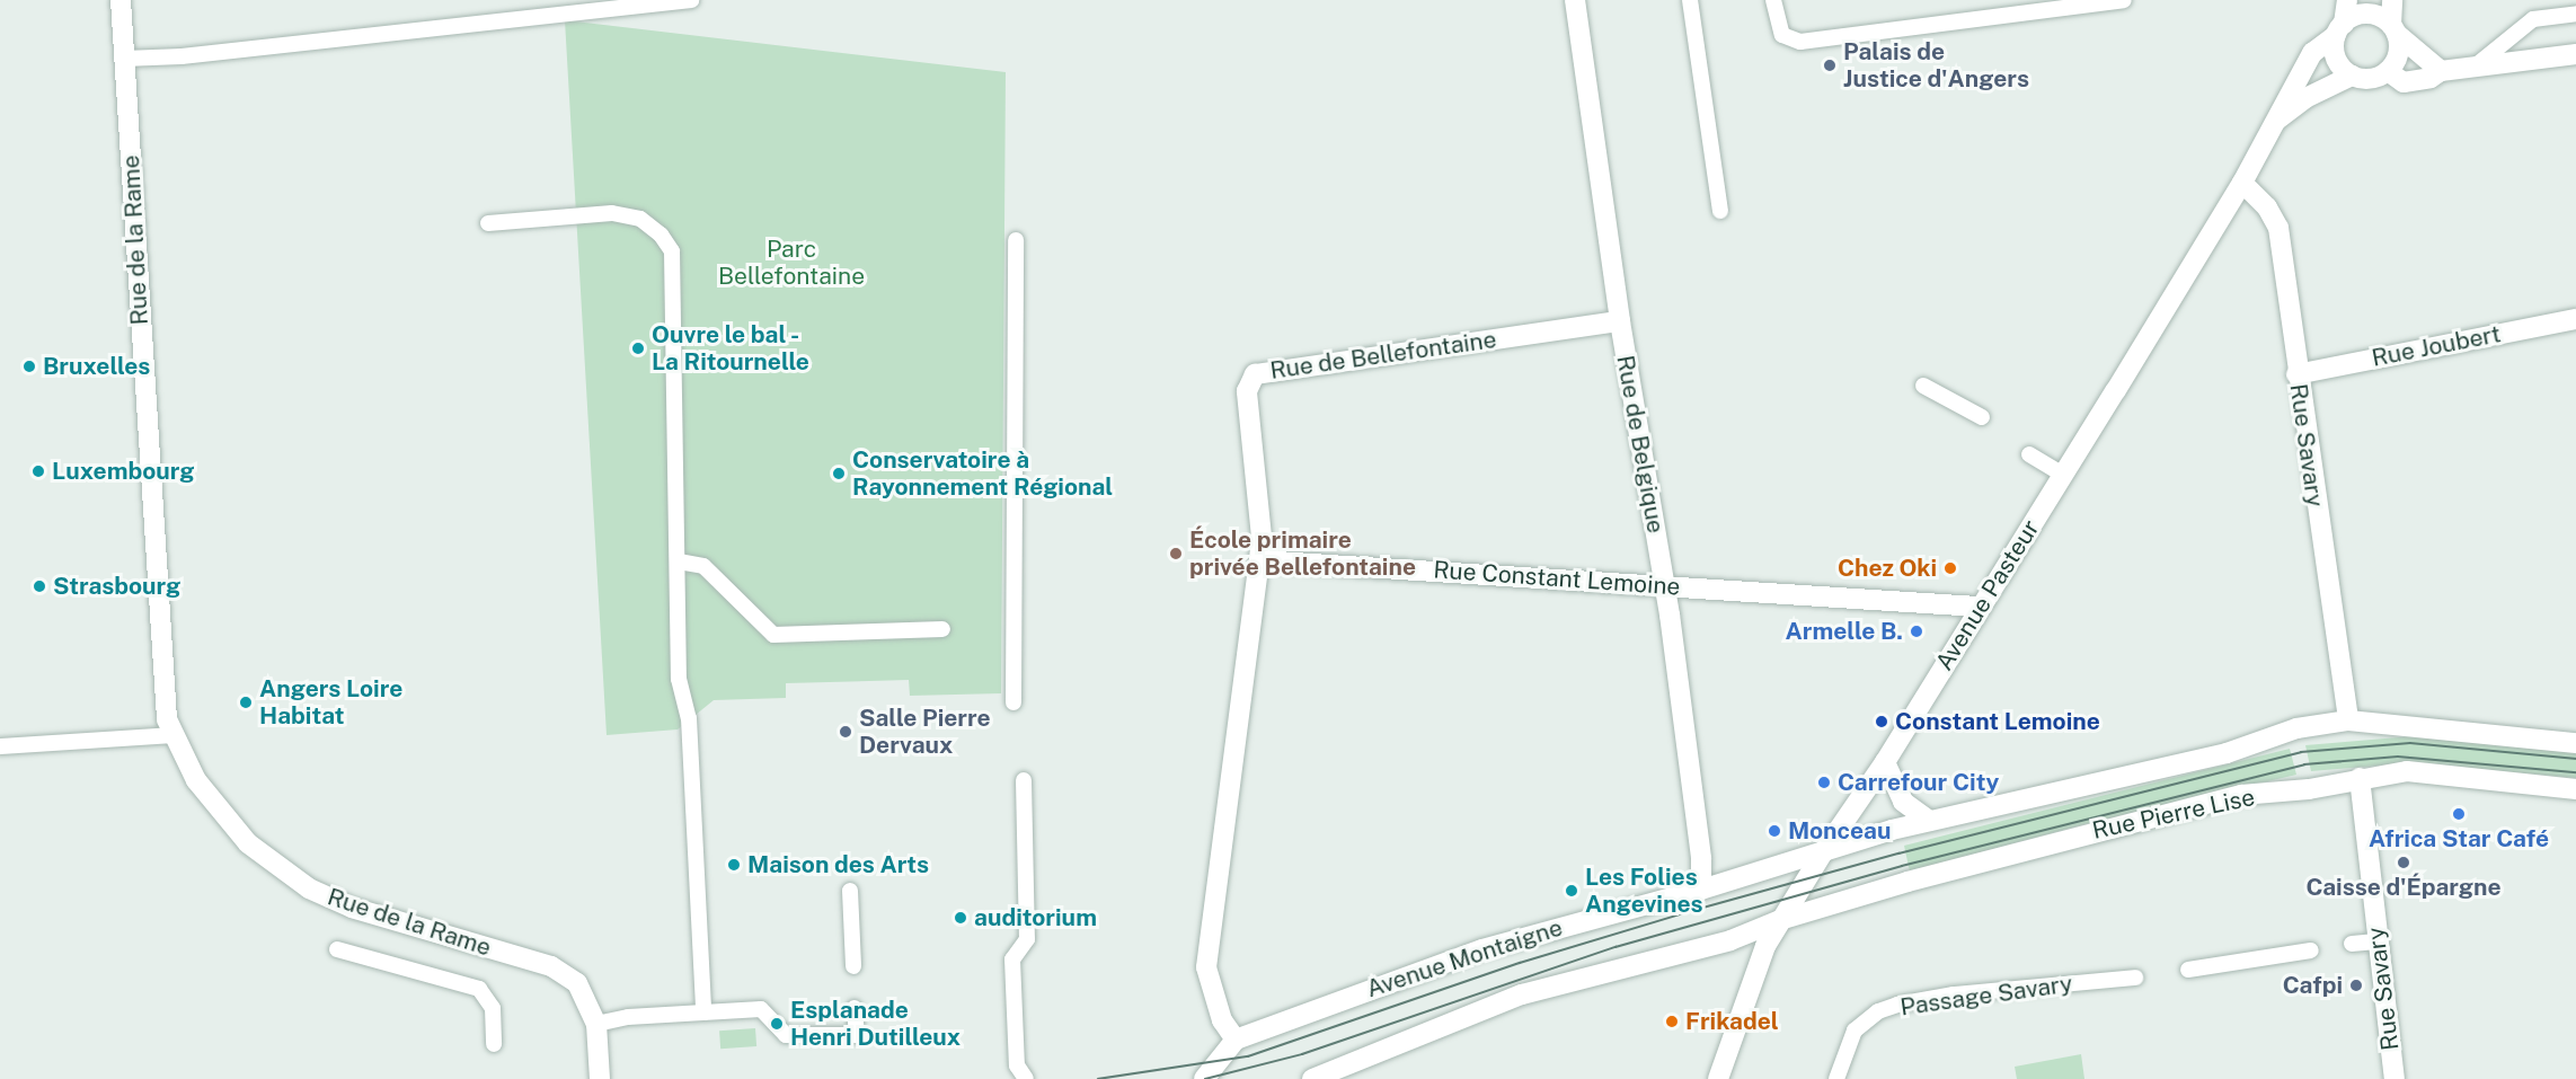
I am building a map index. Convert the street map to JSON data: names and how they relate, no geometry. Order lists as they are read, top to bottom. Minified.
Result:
{"streets":{"street":["Rue de la Rame","Rue Joubert","Rue de Bellefontaine","Rue de Belgique","Rue Savary","Rue Constant Lemoine","Avenue Pasteur","Rue Pierre Lise","Avenue Montaigne"],"lane":["Passage Savary"]},"crossings":[["Rue Joubert","Rue Savary"],["Rue de Bellefontaine","Rue de Belgique"],["Rue de Bellefontaine","Rue Constant Lemoine"],["Rue de Belgique","Rue Constant Lemoine"],["Rue de Belgique","Avenue Montaigne"],["Rue Savary","Avenue Pasteur"],["Rue Savary","Rue Pierre Lise"],["Rue Constant Lemoine","Avenue Pasteur"],["Avenue Pasteur","Rue Pierre Lise"],["Avenue Pasteur","Avenue Montaigne"],["Rue Pierre Lise","Avenue Montaigne"]],"parks":["Parc Bellefontaine"],"places":["Palais de Justice d'Angers","Ouvre le bal - La Ritournelle","Bruxelles","Luxembourg","Conservatoire à Rayonnement Régional","École primaire privée Bellefontaine","Chez Oki","Strasbourg","Armelle B.","Angers Loire Habitat","Constant Lemoine","Salle Pierre Dervaux","Carrefour City","Africa Star Café","Monceau","Caisse d'Épargne","Maison des Arts","Les Folies Angevines","auditorium","Cafpi","Frikadel","Esplanade Henri Dutilleux"]}
